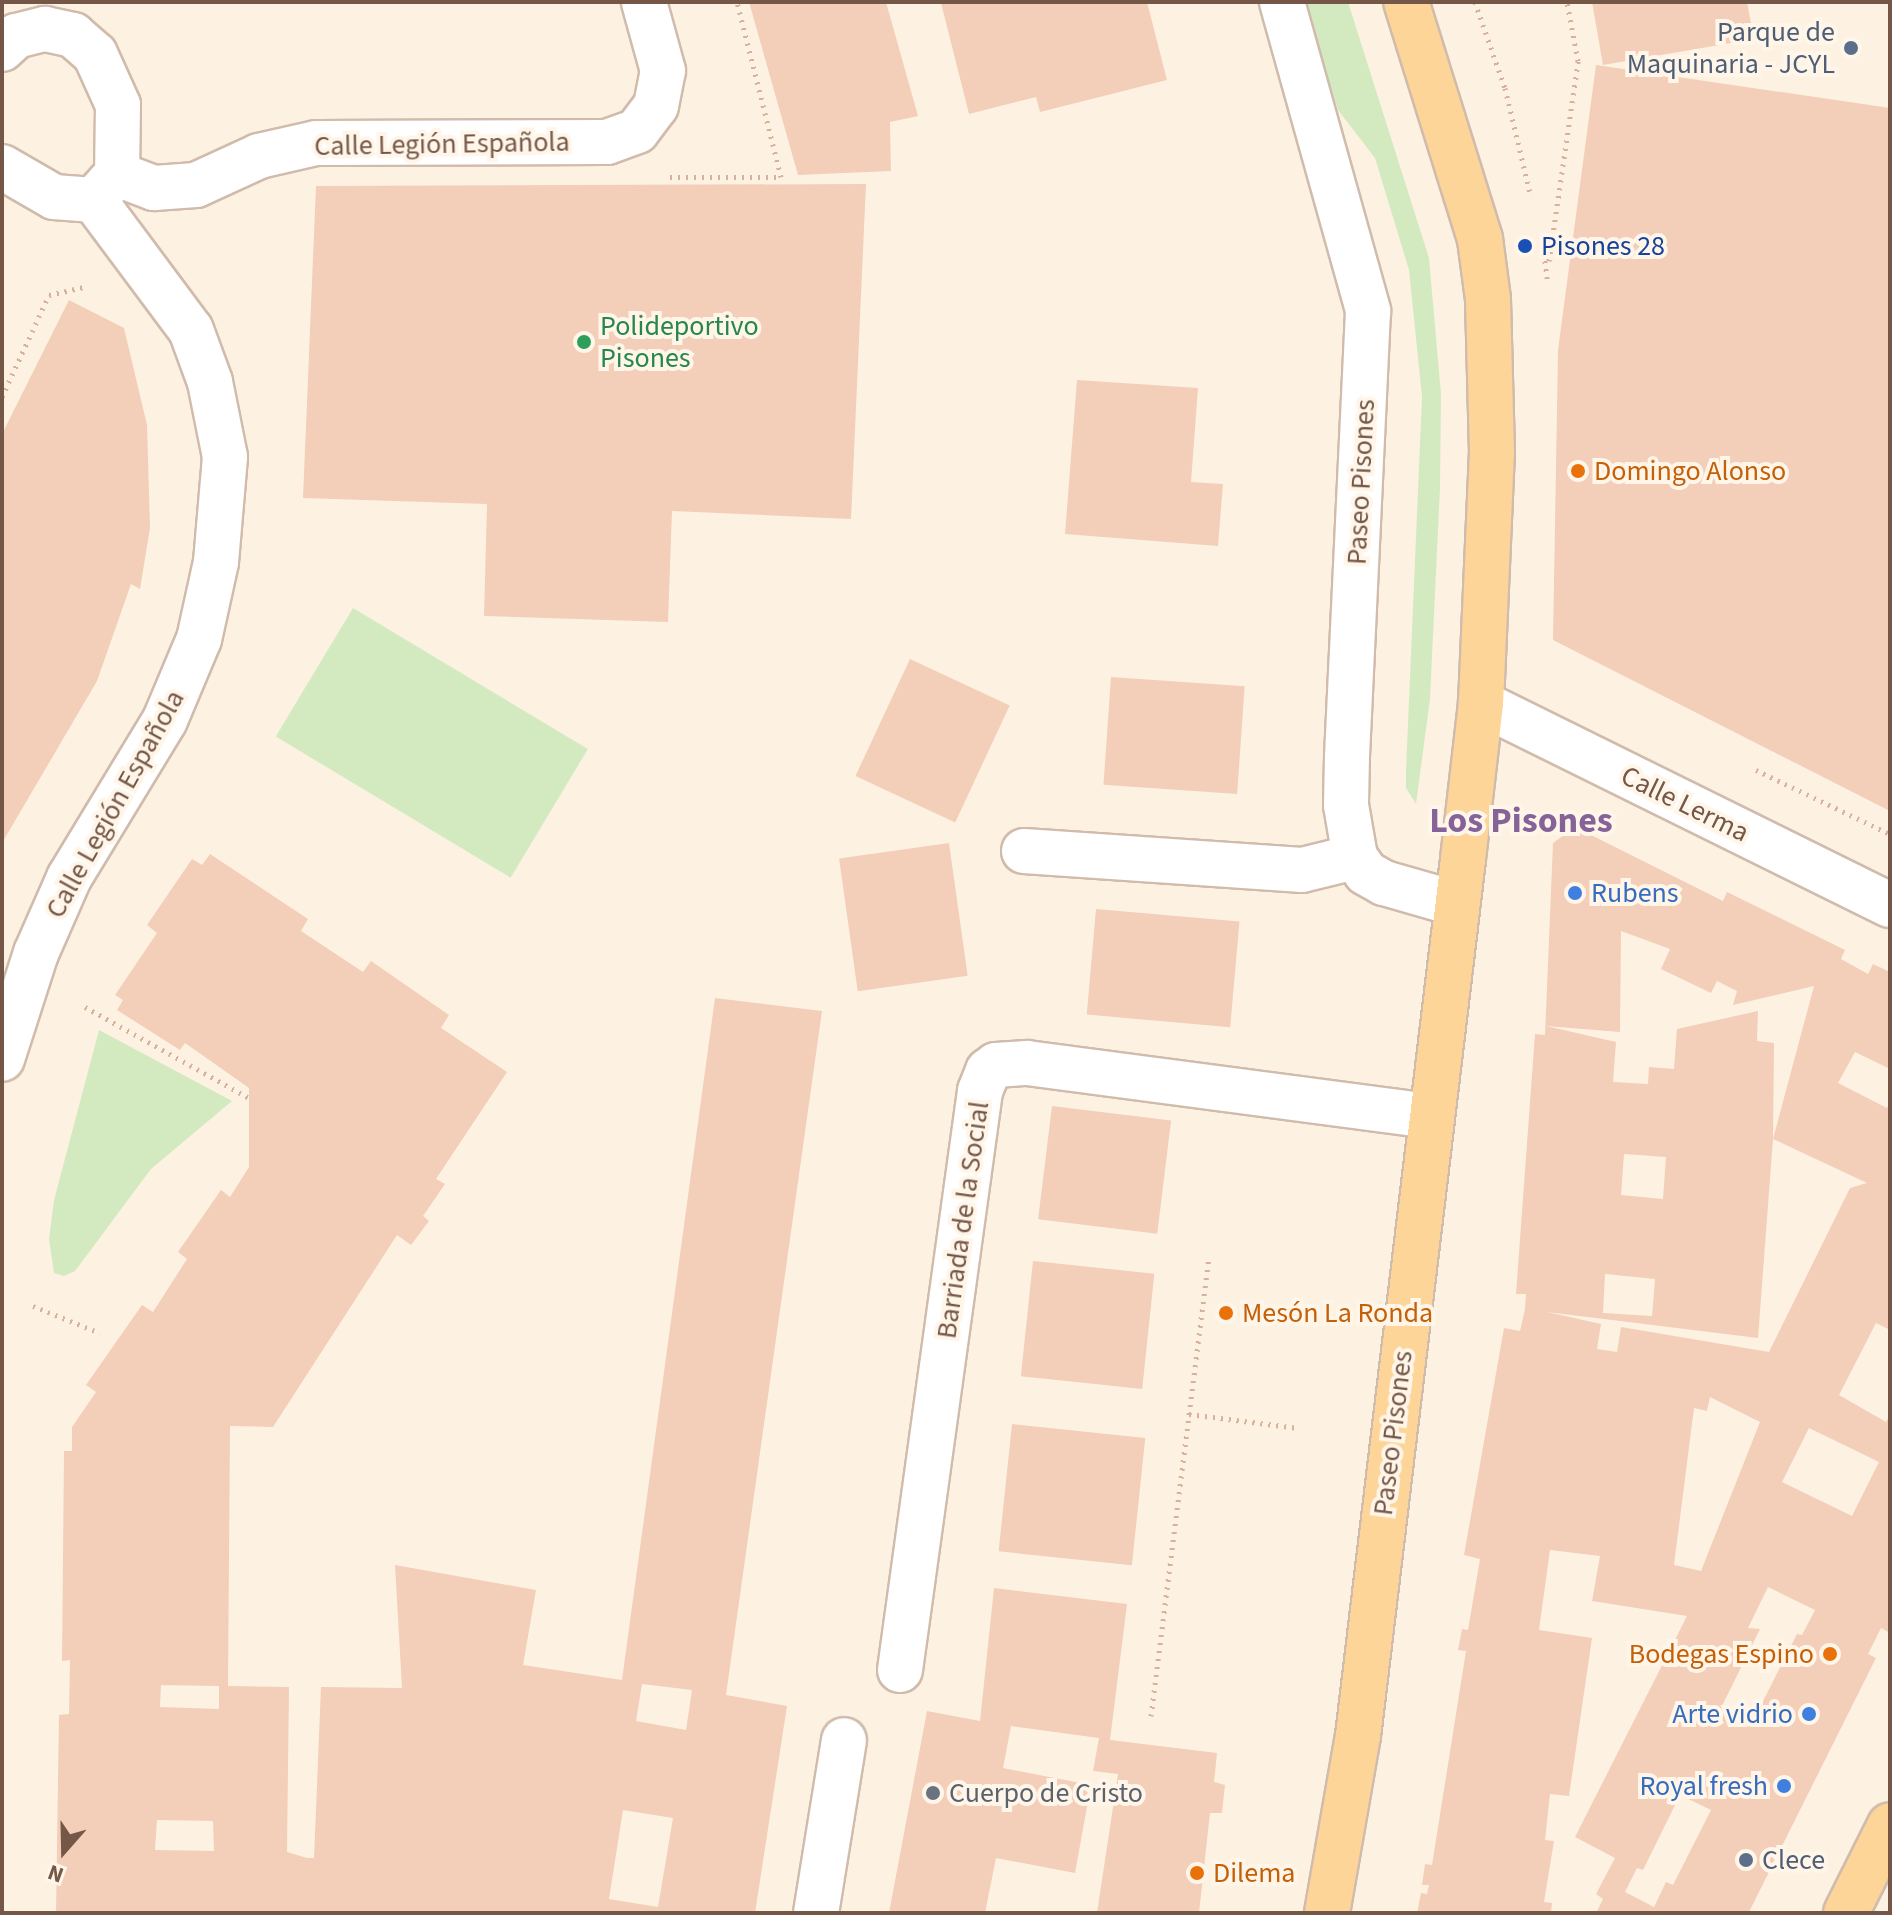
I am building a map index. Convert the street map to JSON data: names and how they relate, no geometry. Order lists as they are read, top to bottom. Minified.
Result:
{"streets":{"main road":["Paseo Pisones"],"street":["Calle Legión Española","Calle Lerma","Barriada de la Social"]},"crossings":[["Paseo Pisones","Calle Lerma"],["Paseo Pisones","Barriada de la Social"]],"districts":["Los Pisones"],"places":["Parque de Maquinaria - JCYL","Pisones 28","Polideportivo Pisones","Domingo Alonso","Rubens","Mesón La Ronda","Bodegas Espino","Arte vidrio","Royal fresh","Cuerpo de Cristo","Clece","Dilema"],"north":"bottom"}
